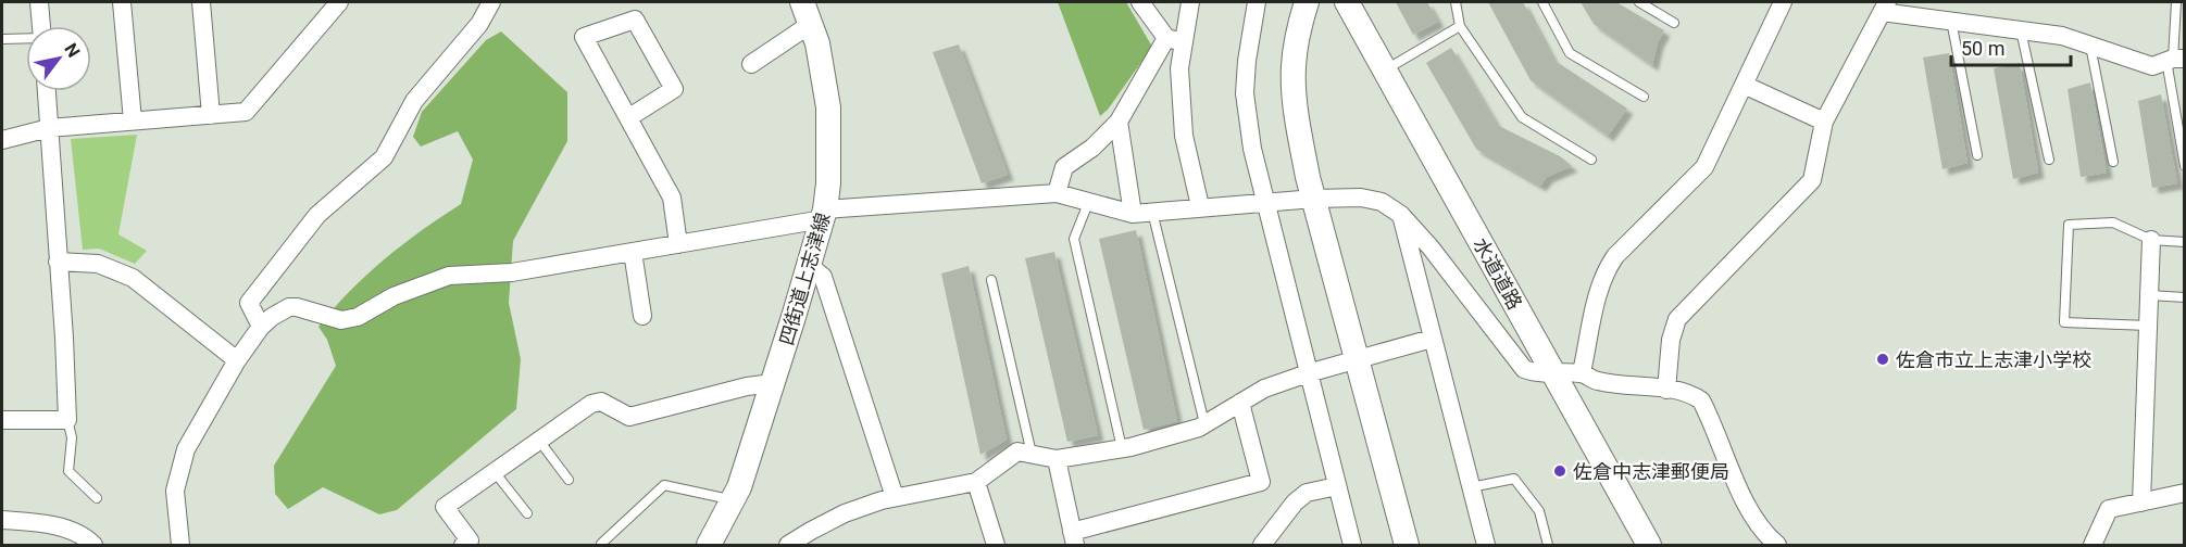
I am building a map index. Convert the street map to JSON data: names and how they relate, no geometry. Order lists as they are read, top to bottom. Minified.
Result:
{"streets":{"street":["水道道路","四街道上志津線"]},"places":["佐倉市立上志津小学校","佐倉中志津郵便局"],"scale_bar":"50 m","north":"top right"}
